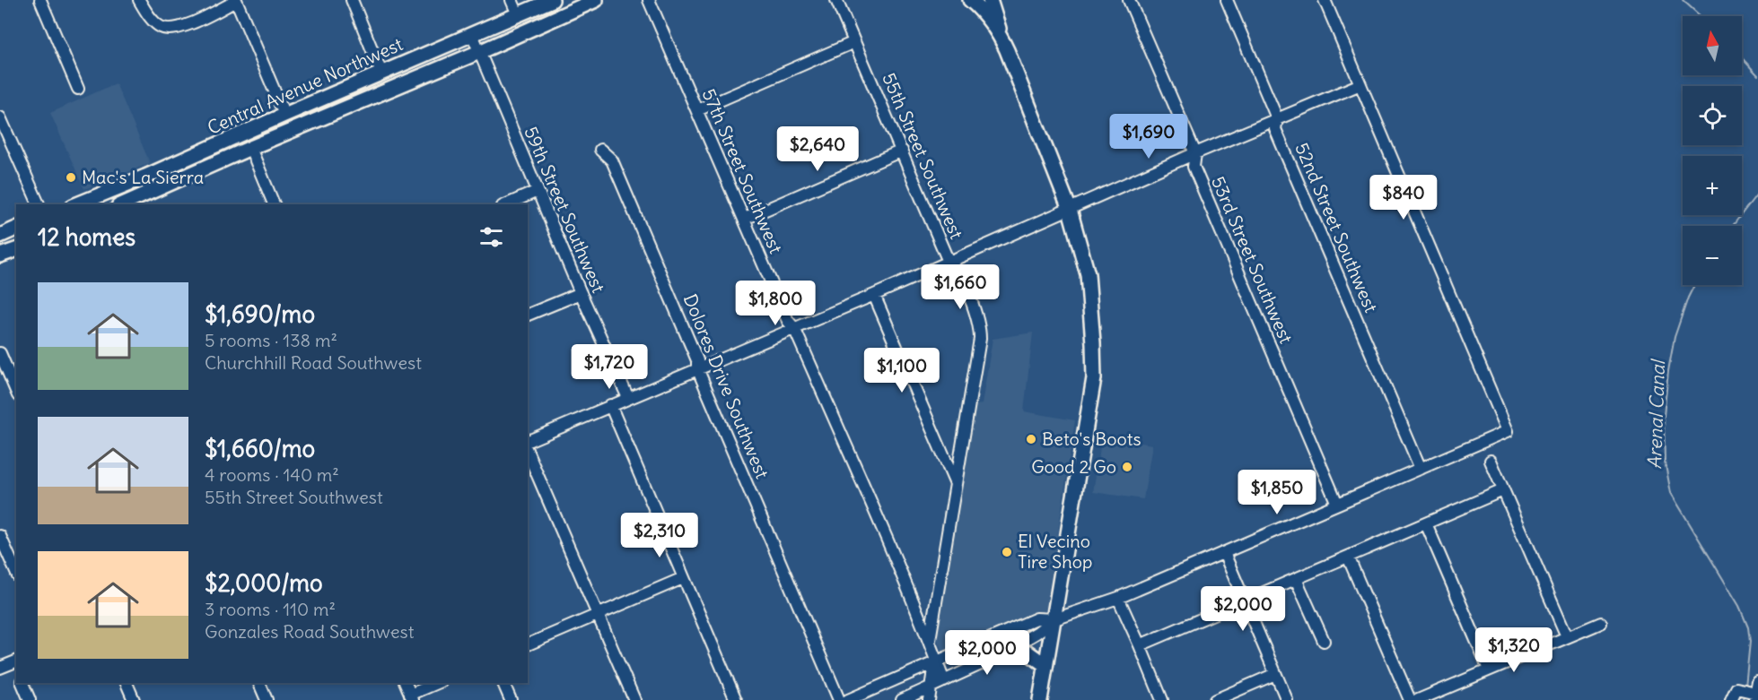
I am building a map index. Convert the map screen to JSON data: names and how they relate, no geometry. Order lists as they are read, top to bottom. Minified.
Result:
{"streets":{"main road":["Central Avenue Northwest"],"street":["55th Street Southwest","57th Street Southwest","59th Street Southwest","52nd Street Southwest","53rd Street Southwest","Dolores Drive Southwest"]},"crossings":[["Central Avenue Northwest","59th Street Southwest"],["55th Street Southwest","57th Street Southwest"]],"water":["Arenal Canal"],"places":["Mac's La Sierra","Beto's Boots","Good 2 Go","El Vecino Tire Shop"],"north":"top","page":{"map_buttons":["+","−"],"price":["$1,690","$2,640","$840","$1,660","$1,800","$1,720","$1,100","$1,850","$2,310","$2,000","$1,320","$2,000"],"heading":"12 homes","list":[{"name":"$1,690/mo","note":"5 rooms · 138 m² · Churchhill Road Southwest"},{"name":"$1,660/mo","note":"4 rooms · 140 m² · 55th Street Southwest"},{"name":"$2,000/mo","note":"3 rooms · 110 m² · Gonzales Road Southwest"}]}}
